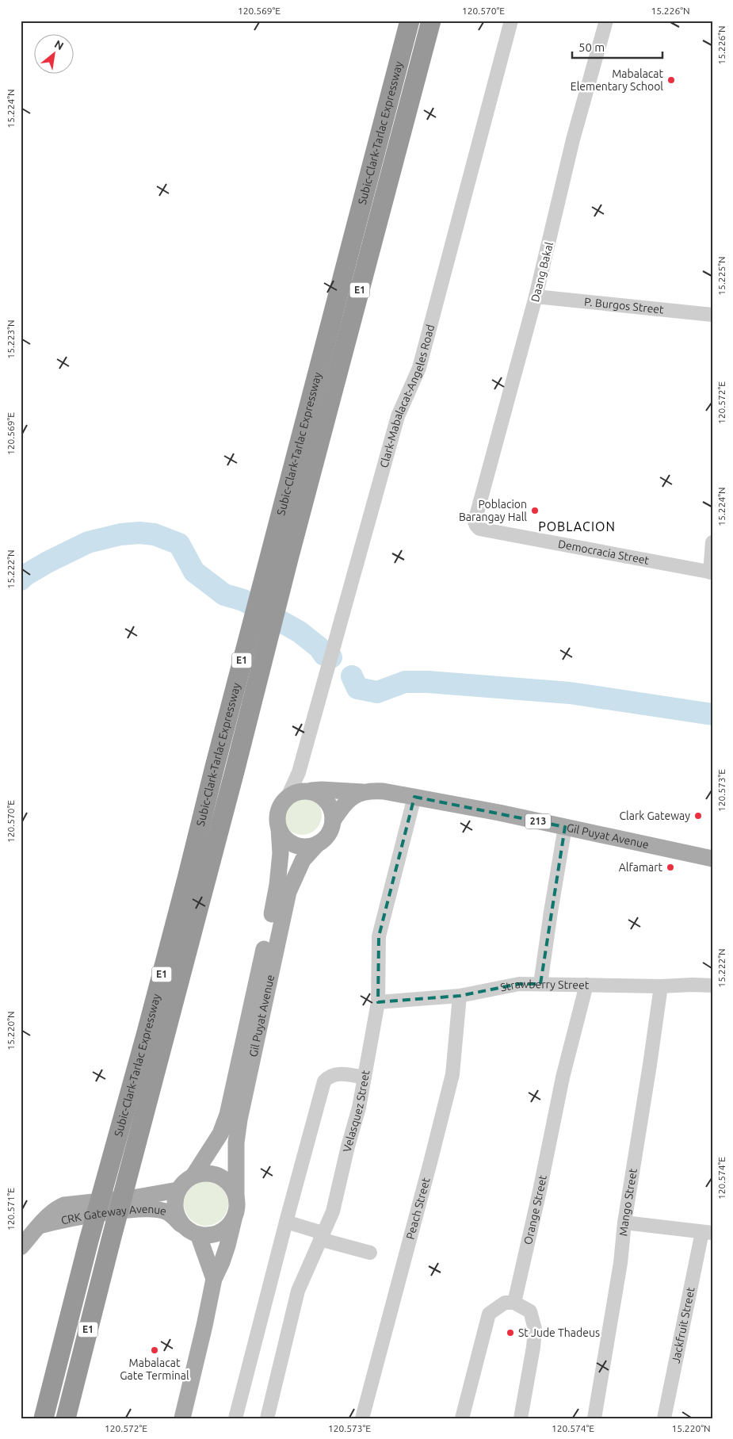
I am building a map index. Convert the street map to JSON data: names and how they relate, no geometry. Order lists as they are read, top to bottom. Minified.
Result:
{"streets":{"highway":["Subic-Clark-Tarlac Expressway","E1"],"main road":["213","Gil Puyat Avenue","CRK Gateway Avenue"],"street":["Daang Bakal","P. Burgos Street","Clark-Mabalacat-Angeles Road","Democracia Street","Strawberry Street","Velasquez Street","Mango Street","Peach Street","Orange Street","Jackfruit Street"]},"crossings":[["Daang Bakal","P. Burgos Street"],["Daang Bakal","Democracia Street"],["Clark-Mabalacat-Angeles Road","213"],["Clark-Mabalacat-Angeles Road","Gil Puyat Avenue"],["213","Gil Puyat Avenue"],["Gil Puyat Avenue","Velasquez Street"],["Gil Puyat Avenue","CRK Gateway Avenue"],["Strawberry Street","Velasquez Street"],["Strawberry Street","Mango Street"],["Strawberry Street","Peach Street"],["Strawberry Street","Orange Street"]],"districts":["POBLACION"],"places":["Mabalacat Elementary School","Poblacion Barangay Hall","Clark Gateway","Alfamart","St Jude Thadeus","Mabalacat Gate Terminal"],"scale_bar":"50 m","north":"top right","coordinates":["120.569°E","120.570°E","15.226°N","15.224°N","15.225°N","15.223°N","120.572°E","15.222°N","120.573°E","15.220°N","120.574°E","120.571°E"]}
